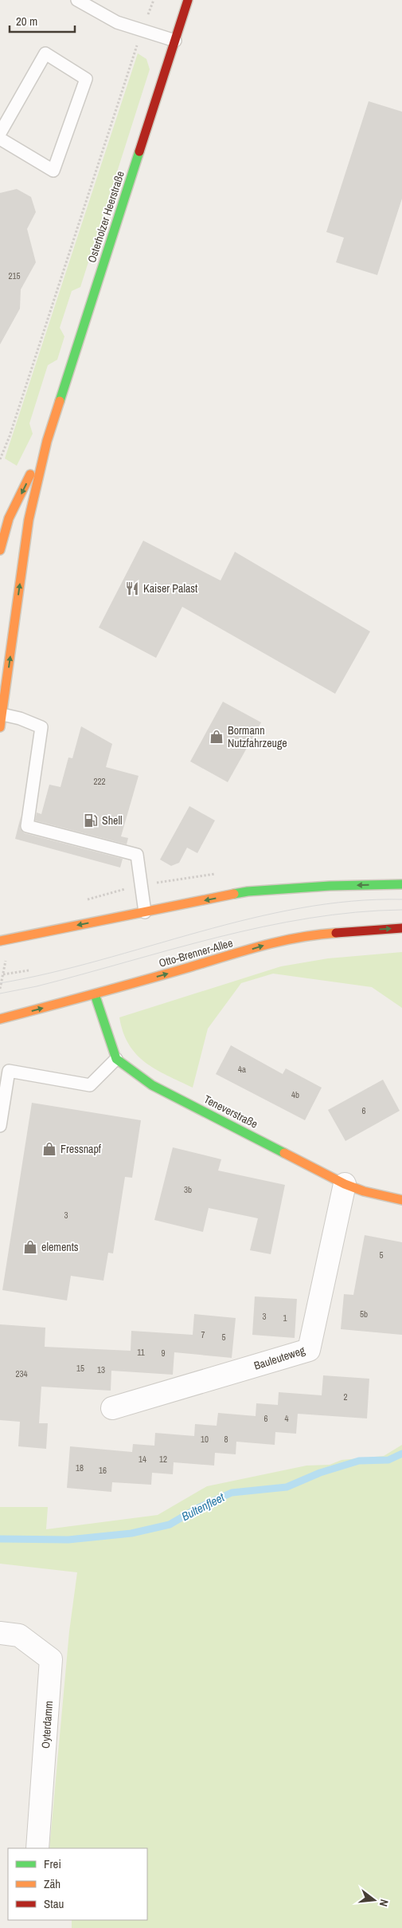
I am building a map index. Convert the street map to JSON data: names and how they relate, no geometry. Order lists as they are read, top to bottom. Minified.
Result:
{"streets":{"street":["Osterholzer Heerstraße","Otto-Brenner-Allee","Teneverstraße","Bauleuteweg","Oyterdamm"]},"crossings":[["Teneverstraße","Bauleuteweg"]],"water":["Bultenfleet"],"places":{"restaurant":["Kaiser Palast"],"shop":["Bormann Nutzfahrzeuge","Fressnapf","elements"],"fuel station":["Shell"]},"house_numbers":["215","222","4a","4b","6","3b","3","5","5b","3","1","7","5","11","9","15","13","234","2","6","4","10","8","14","12","18","16"],"legend":["Frei","Zäh","Stau"],"scale_bar":"20 m","north":"right"}
